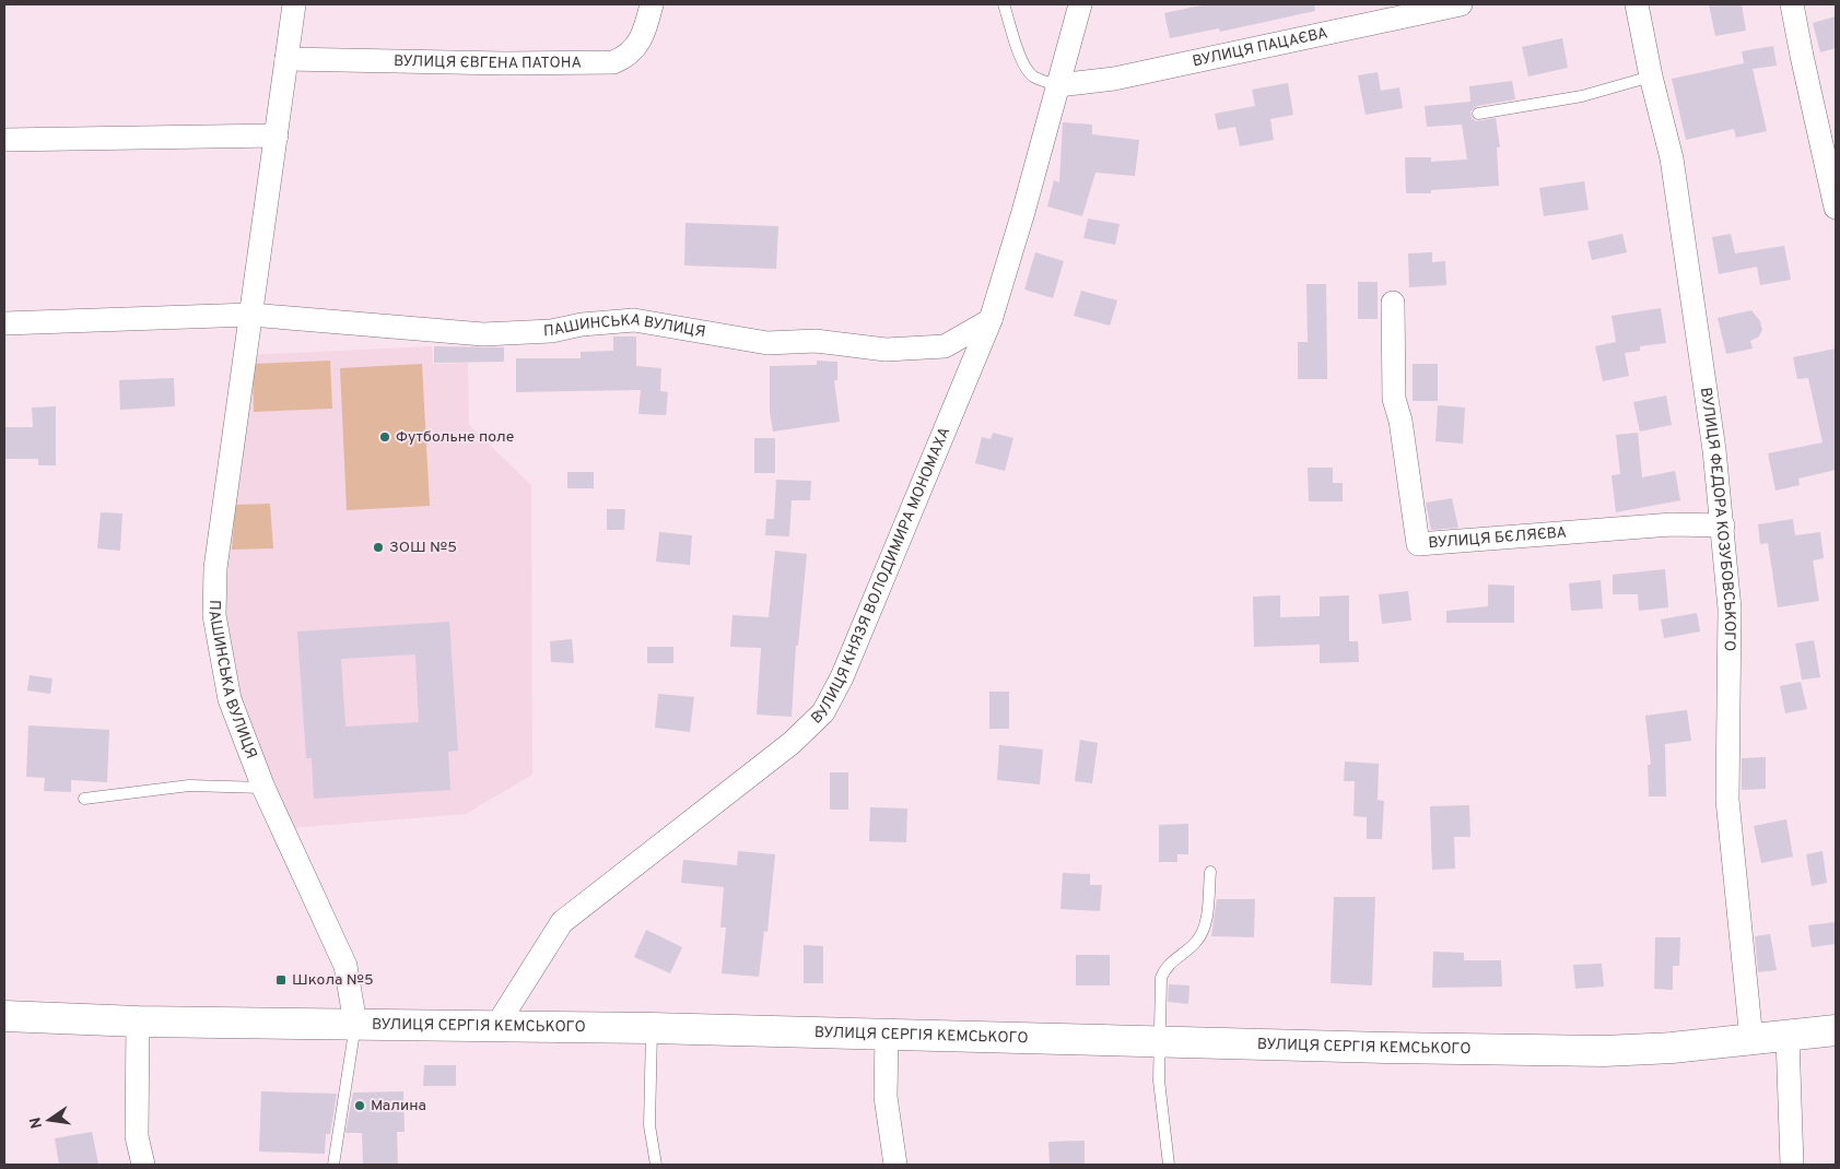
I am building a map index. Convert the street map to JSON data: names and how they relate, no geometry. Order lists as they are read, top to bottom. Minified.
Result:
{"streets":{"highway":["ВУЛИЦЯ СЕРГІЯ КЕМСЬКОГО"],"street":["ВУЛИЦЯ ПАЦАЄВА","ВУЛИЦЯ ЄВГЕНА ПАТОНА","ПАШИНСЬКА ВУЛИЦЯ","ВУЛИЦЯ ФЕДОРА КОЗУБОВСЬКОГО","ВУЛИЦЯ БЄЛЯЄВА","ВУЛИЦЯ КНЯЗЯ ВОЛОДИМИРА МОНОМАХА"]},"crossings":[["ВУЛИЦЯ ПАЦАЄВА","ВУЛИЦЯ КНЯЗЯ ВОЛОДИМИРА МОНОМАХА"],["ВУЛИЦЯ ЄВГЕНА ПАТОНА","ПАШИНСЬКА ВУЛИЦЯ"],["ПАШИНСЬКА ВУЛИЦЯ","ВУЛИЦЯ КНЯЗЯ ВОЛОДИМИРА МОНОМАХА"],["ПАШИНСЬКА ВУЛИЦЯ","ВУЛИЦЯ СЕРГІЯ КЕМСЬКОГО"],["ВУЛИЦЯ ФЕДОРА КОЗУБОВСЬКОГО","ВУЛИЦЯ БЄЛЯЄВА"],["ВУЛИЦЯ ФЕДОРА КОЗУБОВСЬКОГО","ВУЛИЦЯ СЕРГІЯ КЕМСЬКОГО"],["ВУЛИЦЯ КНЯЗЯ ВОЛОДИМИРА МОНОМАХА","ВУЛИЦЯ СЕРГІЯ КЕМСЬКОГО"]],"places":{"other":["Футбольне поле","ЗОШ №5","Малина"],"transit":["Школа №5"]},"north":"left"}
